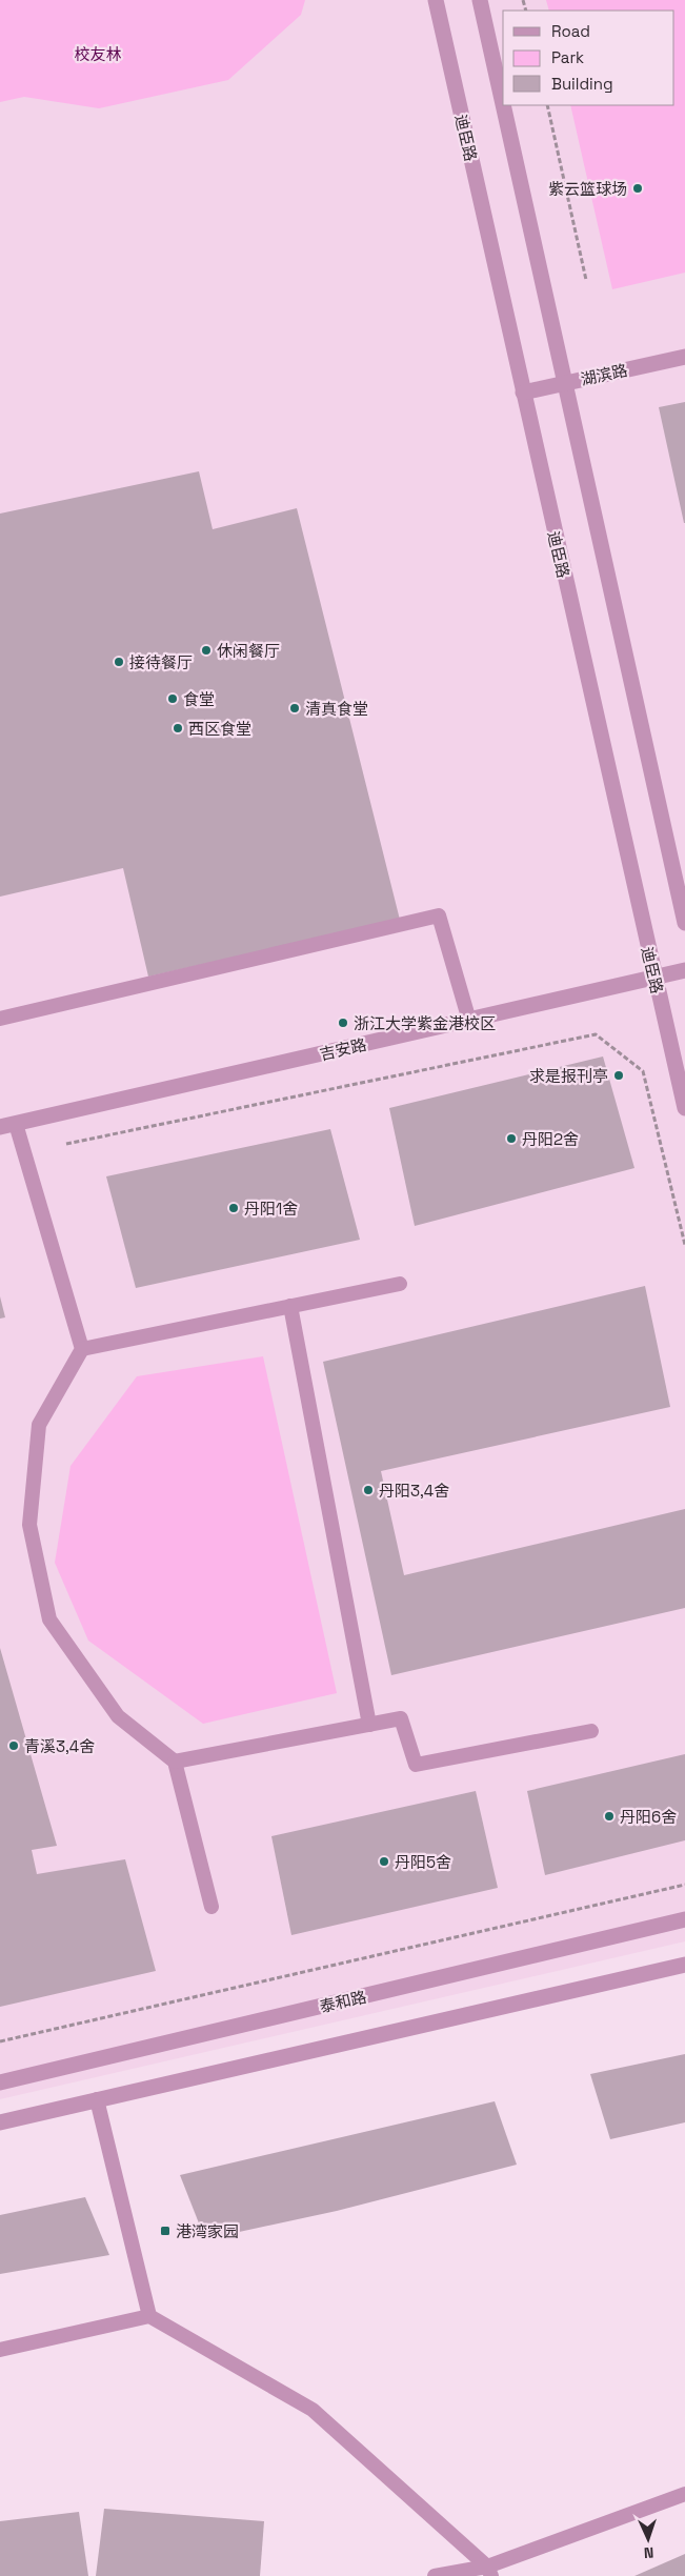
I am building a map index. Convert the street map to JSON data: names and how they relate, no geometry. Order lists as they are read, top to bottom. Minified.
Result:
{"streets":{"street":["迪臣路","湖滨路","吉安路","泰和路"]},"crossings":[["迪臣路","湖滨路"],["迪臣路","吉安路"]],"parks":["校友林"],"places":{"other":["紫云篮球场","休闲餐厅","接待餐厅","食堂","清真食堂","西区食堂","浙江大学紫金港校区","求是报刊亭","丹阳2舍","丹阳1舍","丹阳3,4舍","青溪3,4舍","丹阳6舍","丹阳5舍"],"transit":["港湾家园"]},"legend":["Road","Park","Building"],"north":"bottom"}
